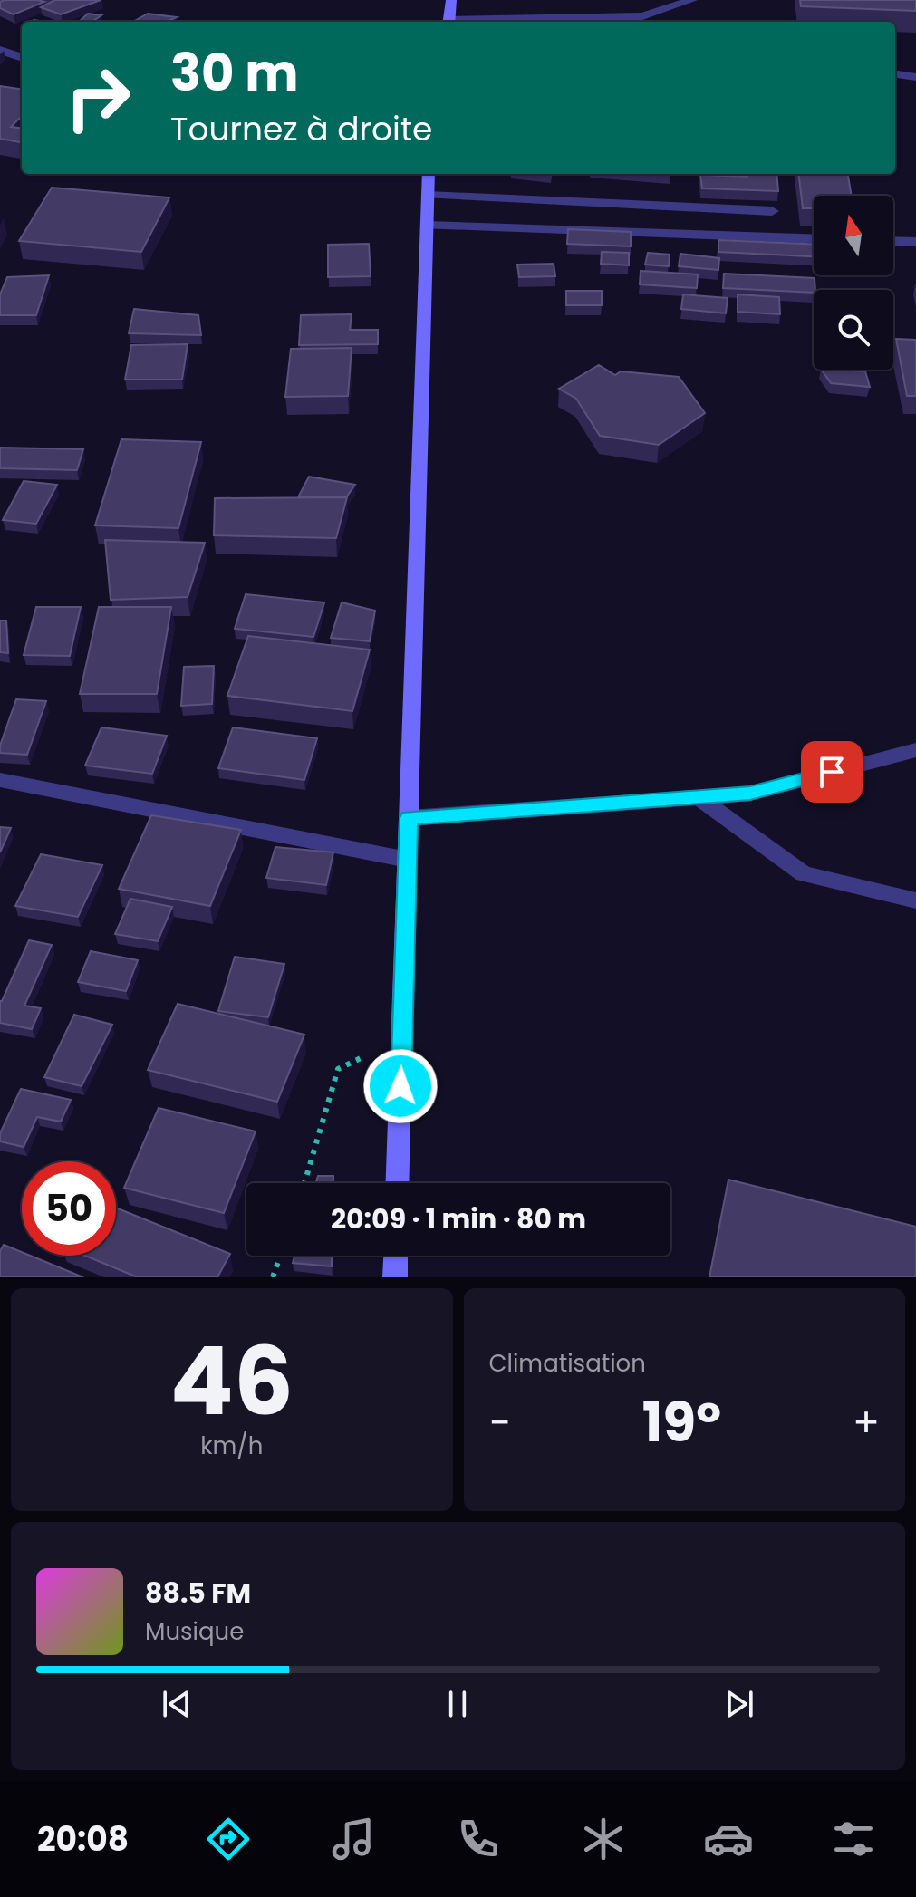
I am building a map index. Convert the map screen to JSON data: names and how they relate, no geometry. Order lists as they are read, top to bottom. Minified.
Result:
{"north":"top","page":{"turn":["30 m","Tournez à droite"],"limit":"50","trip":"20:09 · 1 min · 80 m","tile":[["46","km/h"],"Climatisation"],"heat":["−","19°","+"],"song":["88.5 FM","Musique"],"tabs":"20:08"}}
